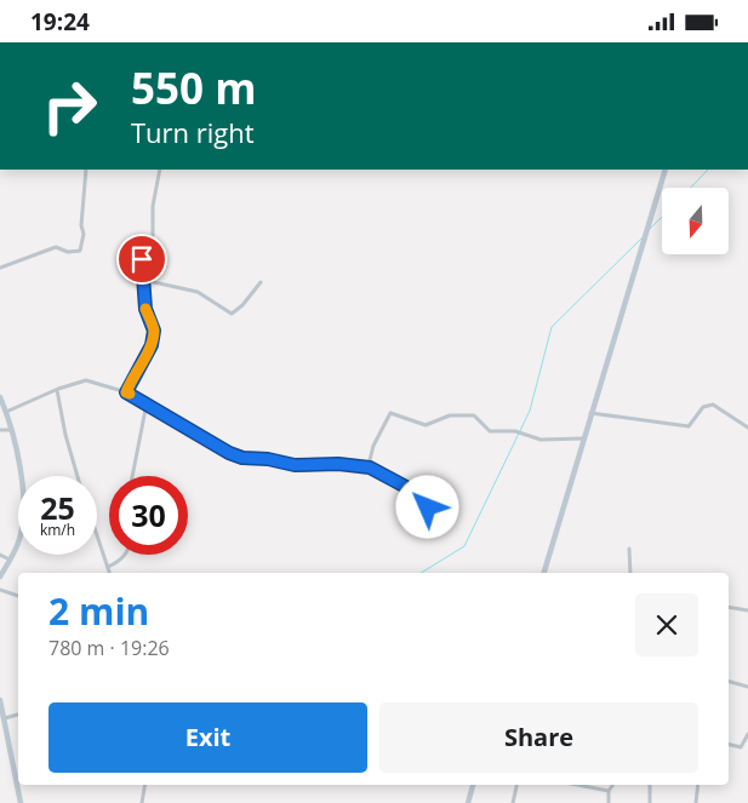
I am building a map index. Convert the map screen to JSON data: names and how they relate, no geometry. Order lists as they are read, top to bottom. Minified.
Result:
{"north":"bottom","page":{"status":"19:24","turn":["550 m","Turn right"],"speed":"25 km/h","limit":"30","heading":["2 min","780 m · 19:26"],"buttons":["Exit","Share"]}}
